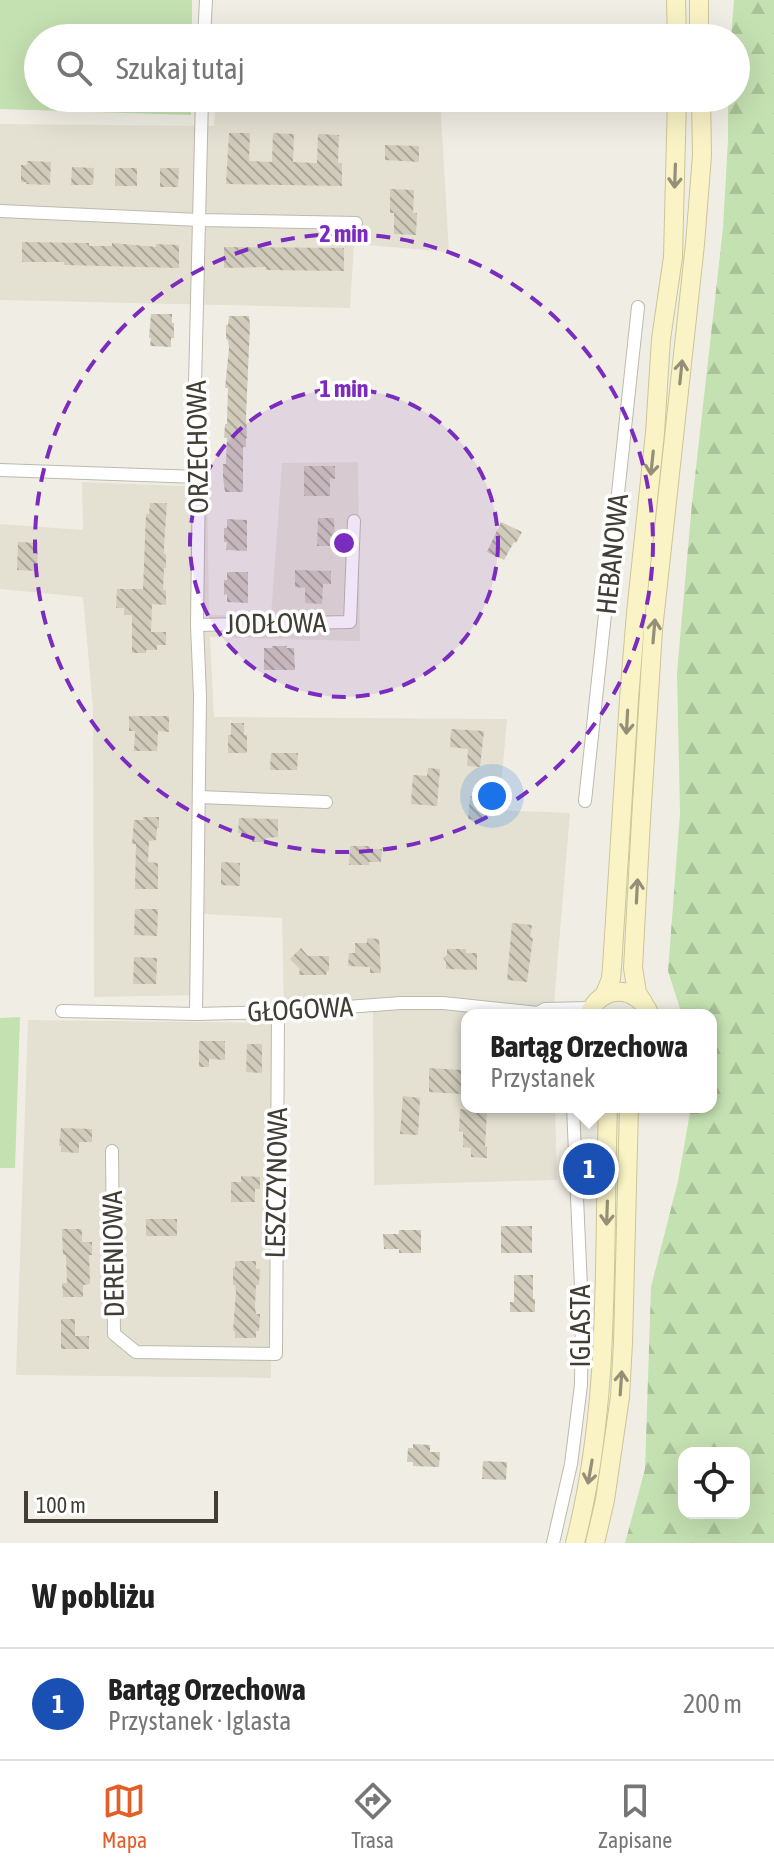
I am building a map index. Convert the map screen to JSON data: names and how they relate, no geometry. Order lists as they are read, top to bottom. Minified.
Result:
{"streets":{"street":["ORZECHOWA","HEBANOWA","JODŁOWA","GŁOGOWA","LESZCZYNOWA","DERENIOWA","IGLASTA"]},"crossings":[["ORZECHOWA","JODŁOWA"],["ORZECHOWA","GŁOGOWA"],["GŁOGOWA","LESZCZYNOWA"],["LESZCZYNOWA","DERENIOWA"]],"scale_bar":"100 m","page":{"search":"Szukaj tutaj","popup":["Bartąg Orzechowa","Przystanek"],"pins":"1","scale":"100 m","heading":"W pobliżu","list":[{"mark":"1","name":"Bartąg Orzechowa","note":"Przystanek · Iglasta","value":"200 m"}],"nav":["Mapa","Trasa","Zapisane"]},"rings":["2 min","1 min"]}
